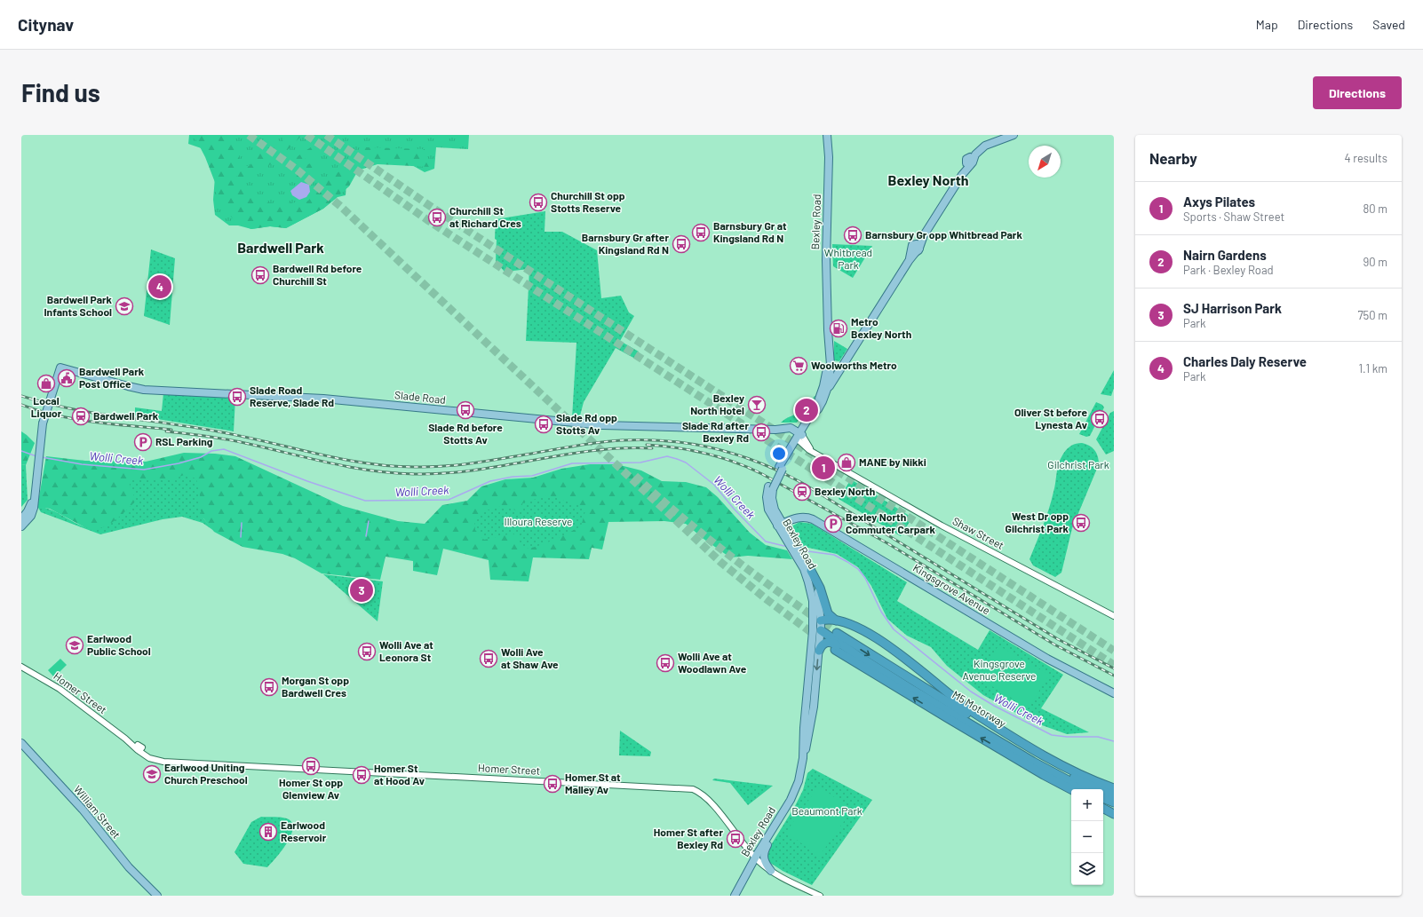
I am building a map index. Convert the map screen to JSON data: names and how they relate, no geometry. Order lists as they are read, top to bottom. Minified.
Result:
{"streets":{"highway":["M5 Motorway"],"main road":["Bexley Road","Slade Road","Kingsgrove Avenue","William Street"],"street":["Shaw Street","Homer Street"]},"crossings":[["Bexley Road","Slade Road"],["Bexley Road","Shaw Street"],["Bexley Road","Kingsgrove Avenue"],["Bexley Road","Homer Street"],["Slade Road","Shaw Street"]],"districts":["Bexley North","Bardwell Park"],"water":["Wolli Creek"],"parks":["Whitbread Park","Gilchrist Park","Illoura Reserve","Kingsgrove Avenue Reserve","Beaumont Park"],"places":{"bus stop":["Churchill St opp Stotts Reserve","Churchill St at Richard Cres","Barnsbury Gr at Kingsland Rd N","Barnsbury Gr opp Whitbread Park","Barnsbury Gr after Kingsland Rd N","Bardwell Rd before Churchill St","Slade Road Reserve, Slade Rd","Slade Rd before Stotts Av","Oliver St before Lynesta Av","Slade Rd opp Stotts Av","Slade Rd after Bexley Rd","West Dr opp Gilchrist Park","Wolli Ave at Leonora St","Wolli Ave at Shaw Ave","Wolli Ave at Woodlawn Ave","Morgan St opp Bardwell Cres","Homer St opp Glenview Av","Homer St at Hood Av","Homer St at Malley Av","Homer St after Bexley Rd"],"school or university":["Bardwell Park Infants School","Earlwood Public School","Earlwood Uniting Church Preschool"],"fuel station":["Metro Bexley North"],"supermarket":["Woolworths Metro"],"public building":["Bardwell Park Post Office"],"shop":["Local Liquor","MANE by Nikki"],"bar":["Bexley North Hotel"],"station":["Bardwell Park","Bexley North"],"parking":["RSL Parking","Bexley North Commuter Carpark"],"building":["Earlwood Reservoir"]},"north":"bottom left","page":{"header":"Citynav","nav":["Map","Directions","Saved"],"buttons":"Directions","title":"Find us","heading":["Nearby","4 results"],"list":[{"mark":"1","name":"Axys Pilates","note":"Sports · Shaw Street","value":"80 m"},{"mark":"2","name":"Nairn Gardens","note":"Park · Bexley Road","value":"90 m"},{"mark":"3","name":"SJ Harrison Park","note":"Park","value":"750 m"},{"mark":"4","name":"Charles Daly Reserve","note":"Park","value":"1.1 km"}],"pins":["4","2","1","3"],"map_buttons":["+","−"]}}
